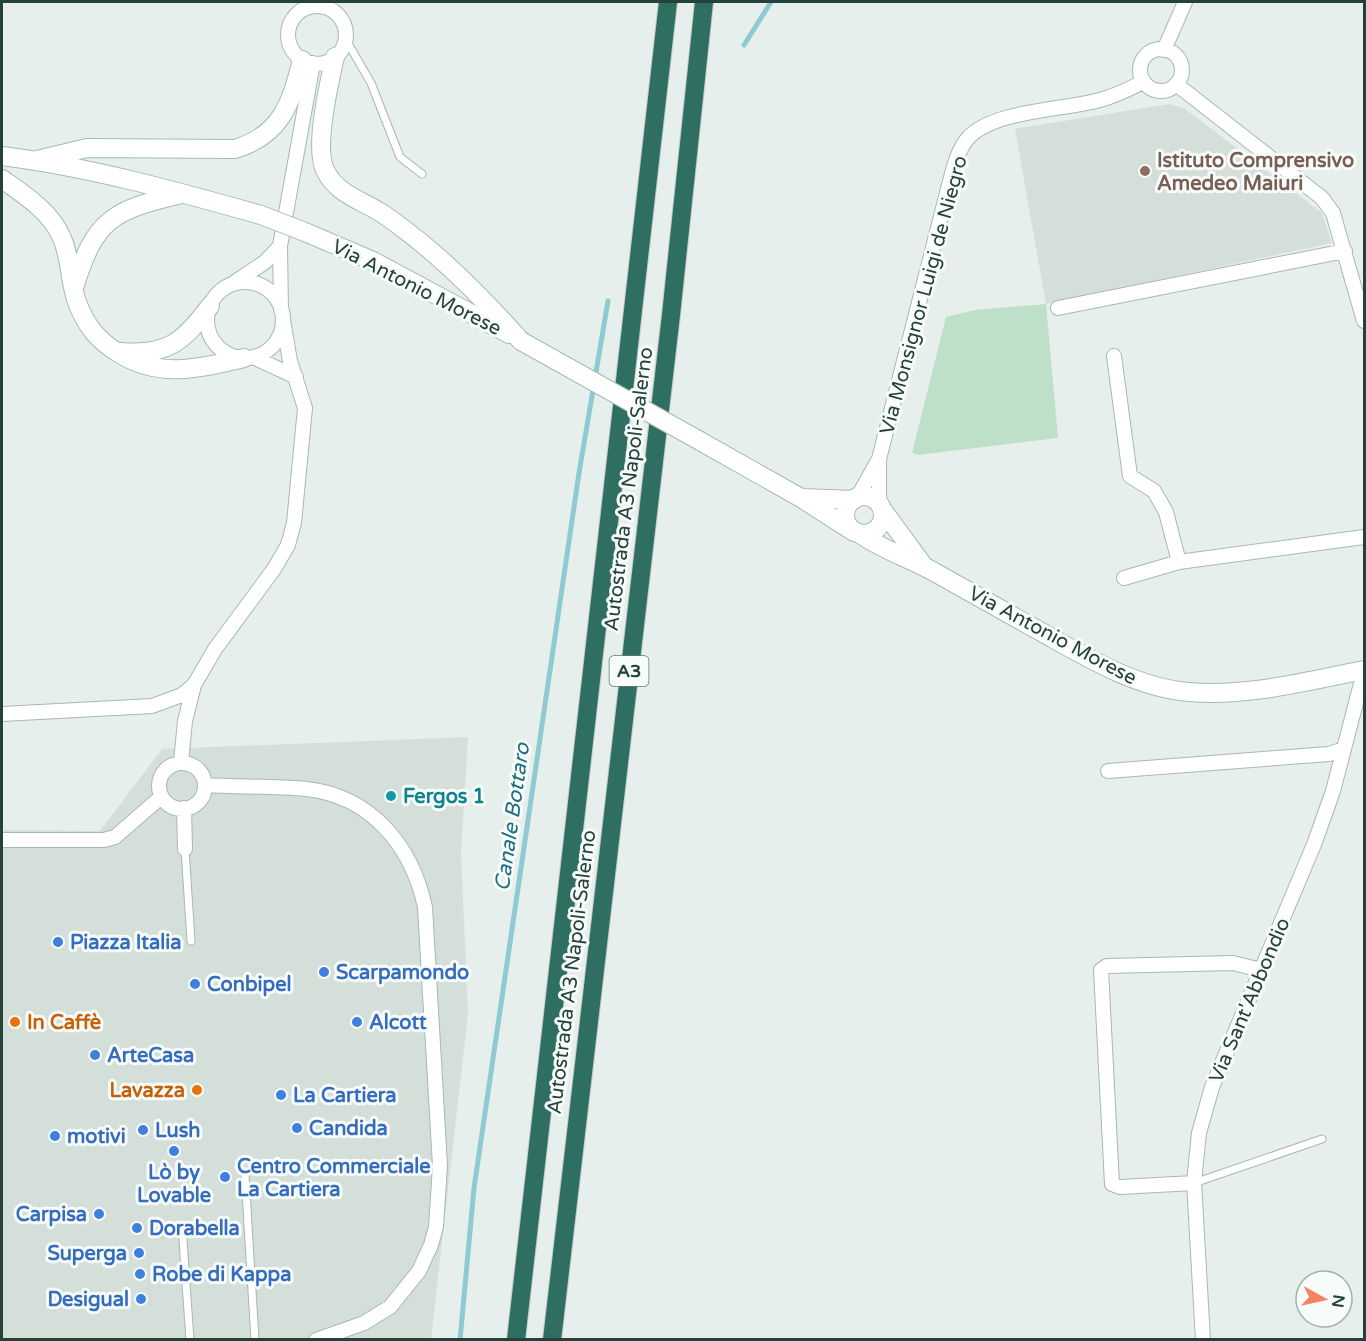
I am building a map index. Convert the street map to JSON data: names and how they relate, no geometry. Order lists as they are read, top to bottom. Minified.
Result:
{"streets":{"highway":["Autostrada A3 Napoli-Salerno","A3"],"street":["Via Antonio Morese","Via Monsignor Luigi de Niegro","Via Sant'Abbondio"]},"crossings":[["Via Antonio Morese","Via Sant'Abbondio"]],"water":["Canale Bottaro"],"places":["Istituto Comprensivo Amedeo Maiuri","Fergos 1","Piazza Italia","Scarpamondo","Conbipel","In Caffè","Alcott","ArteCasa","Lavazza","La Cartiera","Candida","Lush","motivi","Lò by Lovable","Centro Commerciale La Cartiera","Carpisa","Dorabella","Superga","Robe di Kappa","Desigual"],"north":"right"}
